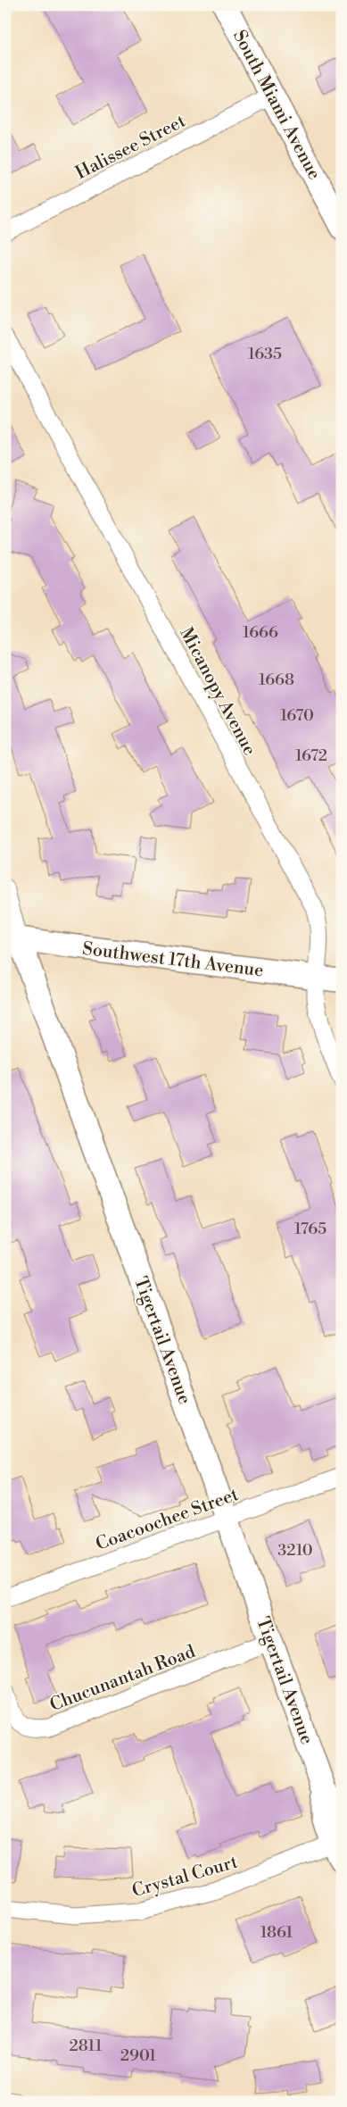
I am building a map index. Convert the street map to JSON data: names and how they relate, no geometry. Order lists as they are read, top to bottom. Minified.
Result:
{"streets":{"street":["South Miami Avenue","Halissee Street","Micanopy Avenue","Southwest 17th Avenue","Tigertail Avenue","Coacoochee Street","Chucunantah Road","Crystal Court"]},"crossings":[["South Miami Avenue","Halissee Street"],["Micanopy Avenue","Southwest 17th Avenue"],["Southwest 17th Avenue","Tigertail Avenue"],["Tigertail Avenue","Coacoochee Street"],["Tigertail Avenue","Chucunantah Road"],["Tigertail Avenue","Crystal Court"]],"house_numbers":["1635","1666","1668","1670","1672","1765","3210","1861","2811","2901"]}
